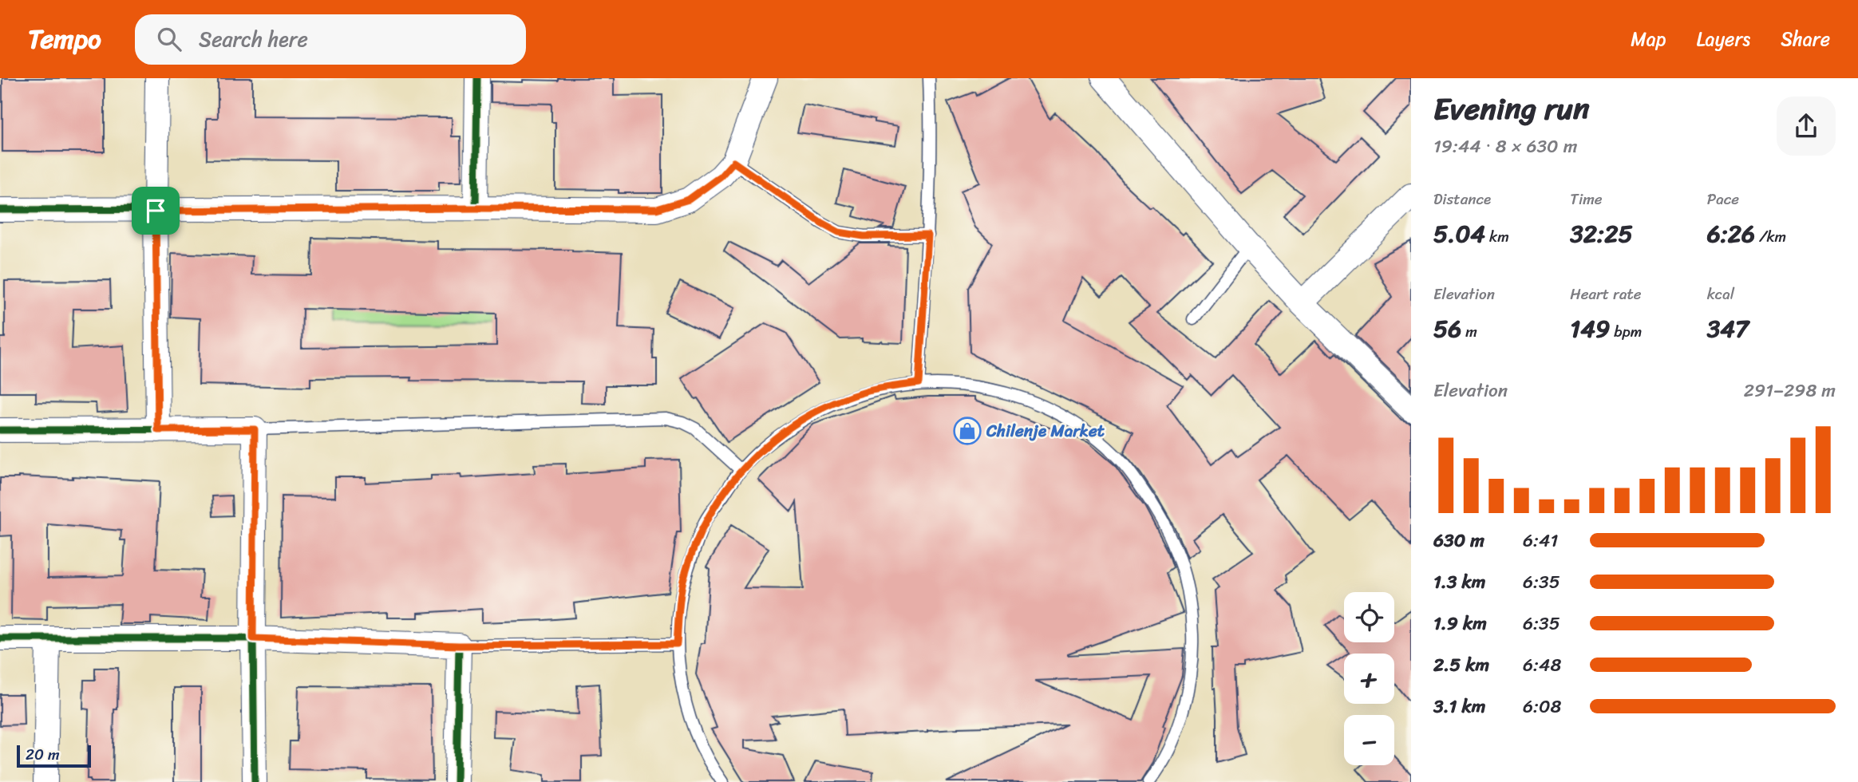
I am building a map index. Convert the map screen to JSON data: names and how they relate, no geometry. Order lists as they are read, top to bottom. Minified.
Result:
{"places":{"shop":["Chilenje Market"]},"scale_bar":"20 m","page":{"header":"Tempo","search":"Search here","nav":["Map","Layers","Share"],"heading":["Evening run","19:44 · 8 × 630 m"],"stats":[["Distance","5.04 km"],["Time","32:25"],["Pace","6:26 /km"],["Elevation","56 m"],["Heart rate","149 bpm"],["kcal","347"]],"chart":["Elevation","291–298 m"],"list":[{"name":"630 m","note":"6:41"},{"name":"1.3 km","note":"6:35"},{"name":"1.9 km","note":"6:35"},{"name":"2.5 km","note":"6:48"},{"name":"3.1 km","note":"6:08"}],"map_buttons":["+","−"],"scale":"20 m"}}
